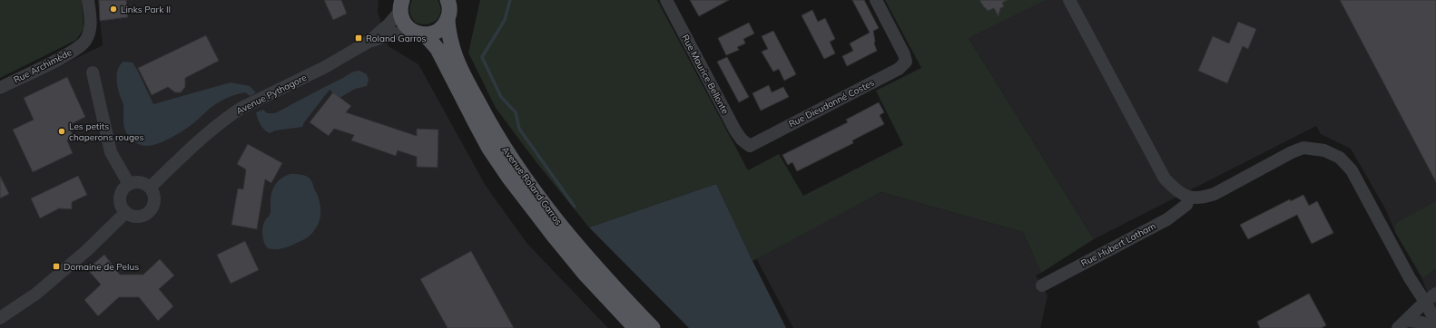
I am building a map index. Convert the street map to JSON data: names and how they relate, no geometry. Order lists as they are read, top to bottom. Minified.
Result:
{"streets":{"main road":["Avenue Roland Garros"],"street":["Rue Archimède","Rue Maurice Bellonte","Avenue Pythagore","Rue Dieudonné Costes","Rue Hubert Latham"]},"crossings":[["Rue Maurice Bellonte","Rue Dieudonné Costes"],["Avenue Pythagore","Avenue Roland Garros"]],"places":{"other":["Links Park II","Les petits chaperons rouges"],"transit":["Roland Garros","Domaine de Pelus"]}}
